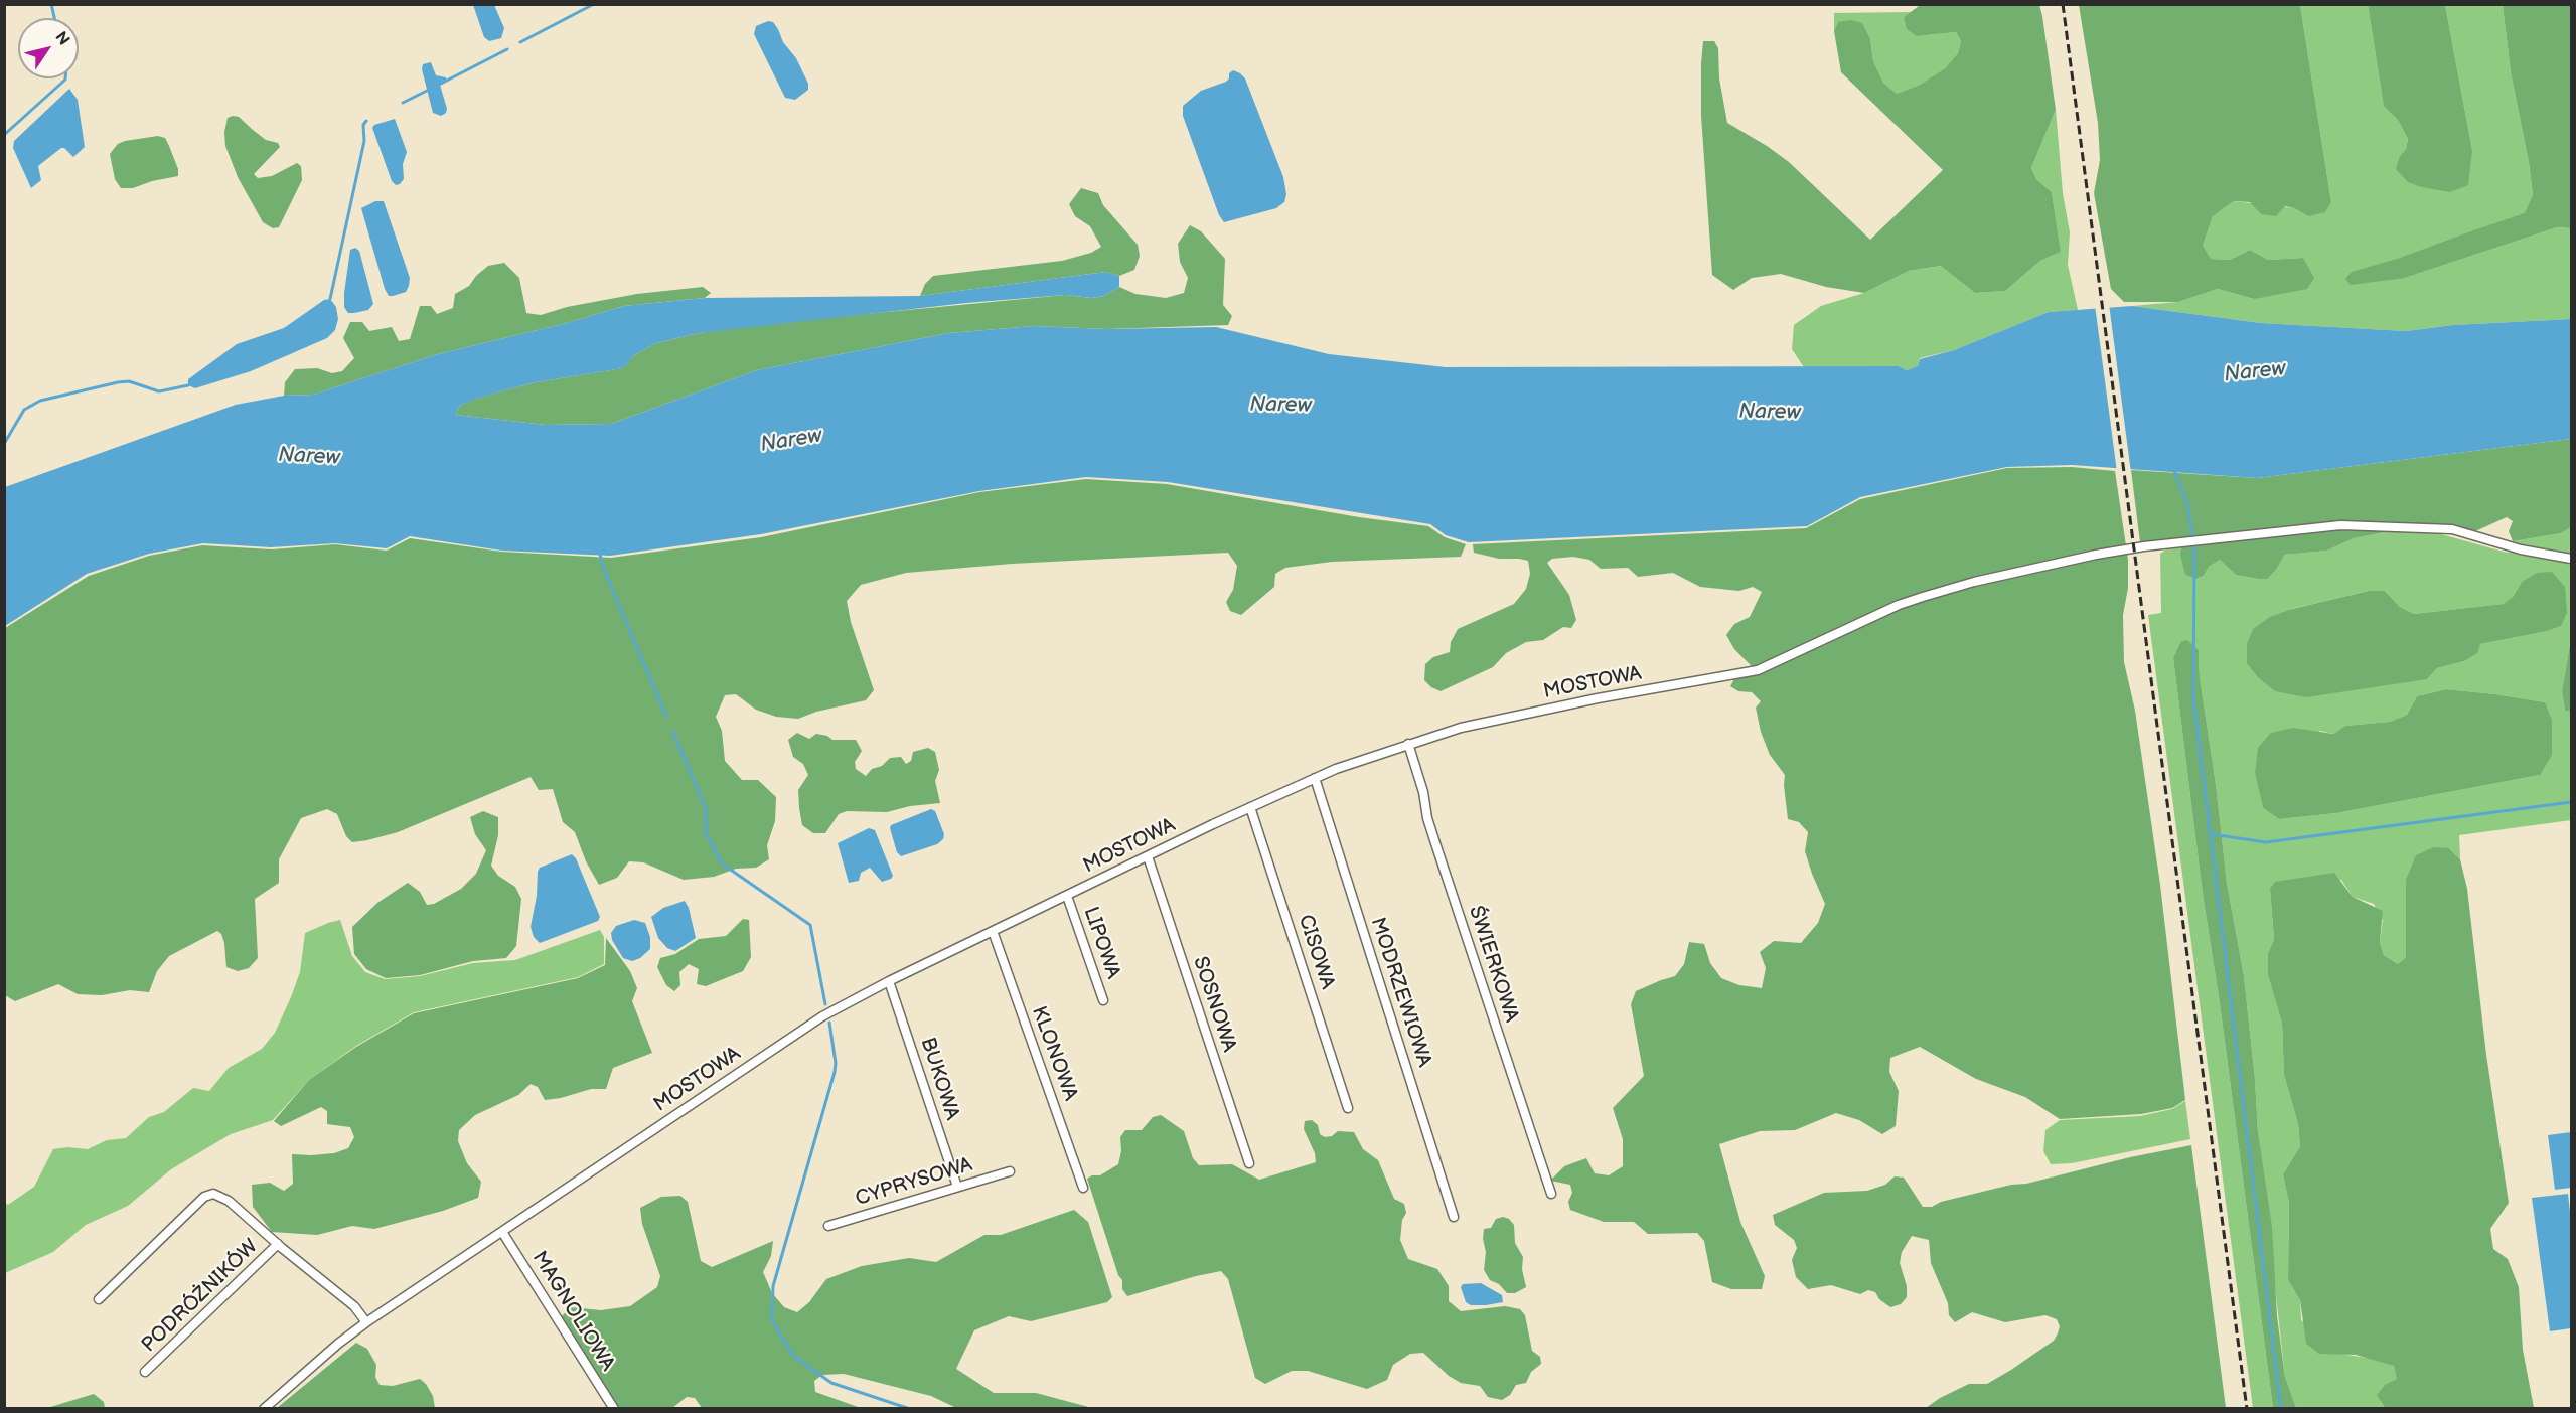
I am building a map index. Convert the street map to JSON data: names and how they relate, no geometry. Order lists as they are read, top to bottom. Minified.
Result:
{"streets":{"street":["MOSTOWA","LIPOWA","CISOWA","ŚWIERKOWA","MODRZEWIOWA","SOSNOWA","KLONOWA","BUKOWA","CYPRYSOWA","PODRÓŻNIKÓW","MAGNOLIOWA"]},"crossings":[["MOSTOWA","LIPOWA"],["MOSTOWA","CISOWA"],["MOSTOWA","ŚWIERKOWA"],["MOSTOWA","MODRZEWIOWA"],["MOSTOWA","SOSNOWA"],["MOSTOWA","KLONOWA"],["MOSTOWA","BUKOWA"],["MOSTOWA","PODRÓŻNIKÓW"],["MOSTOWA","MAGNOLIOWA"],["BUKOWA","CYPRYSOWA"]],"water":["Narew"],"north":"top right"}
